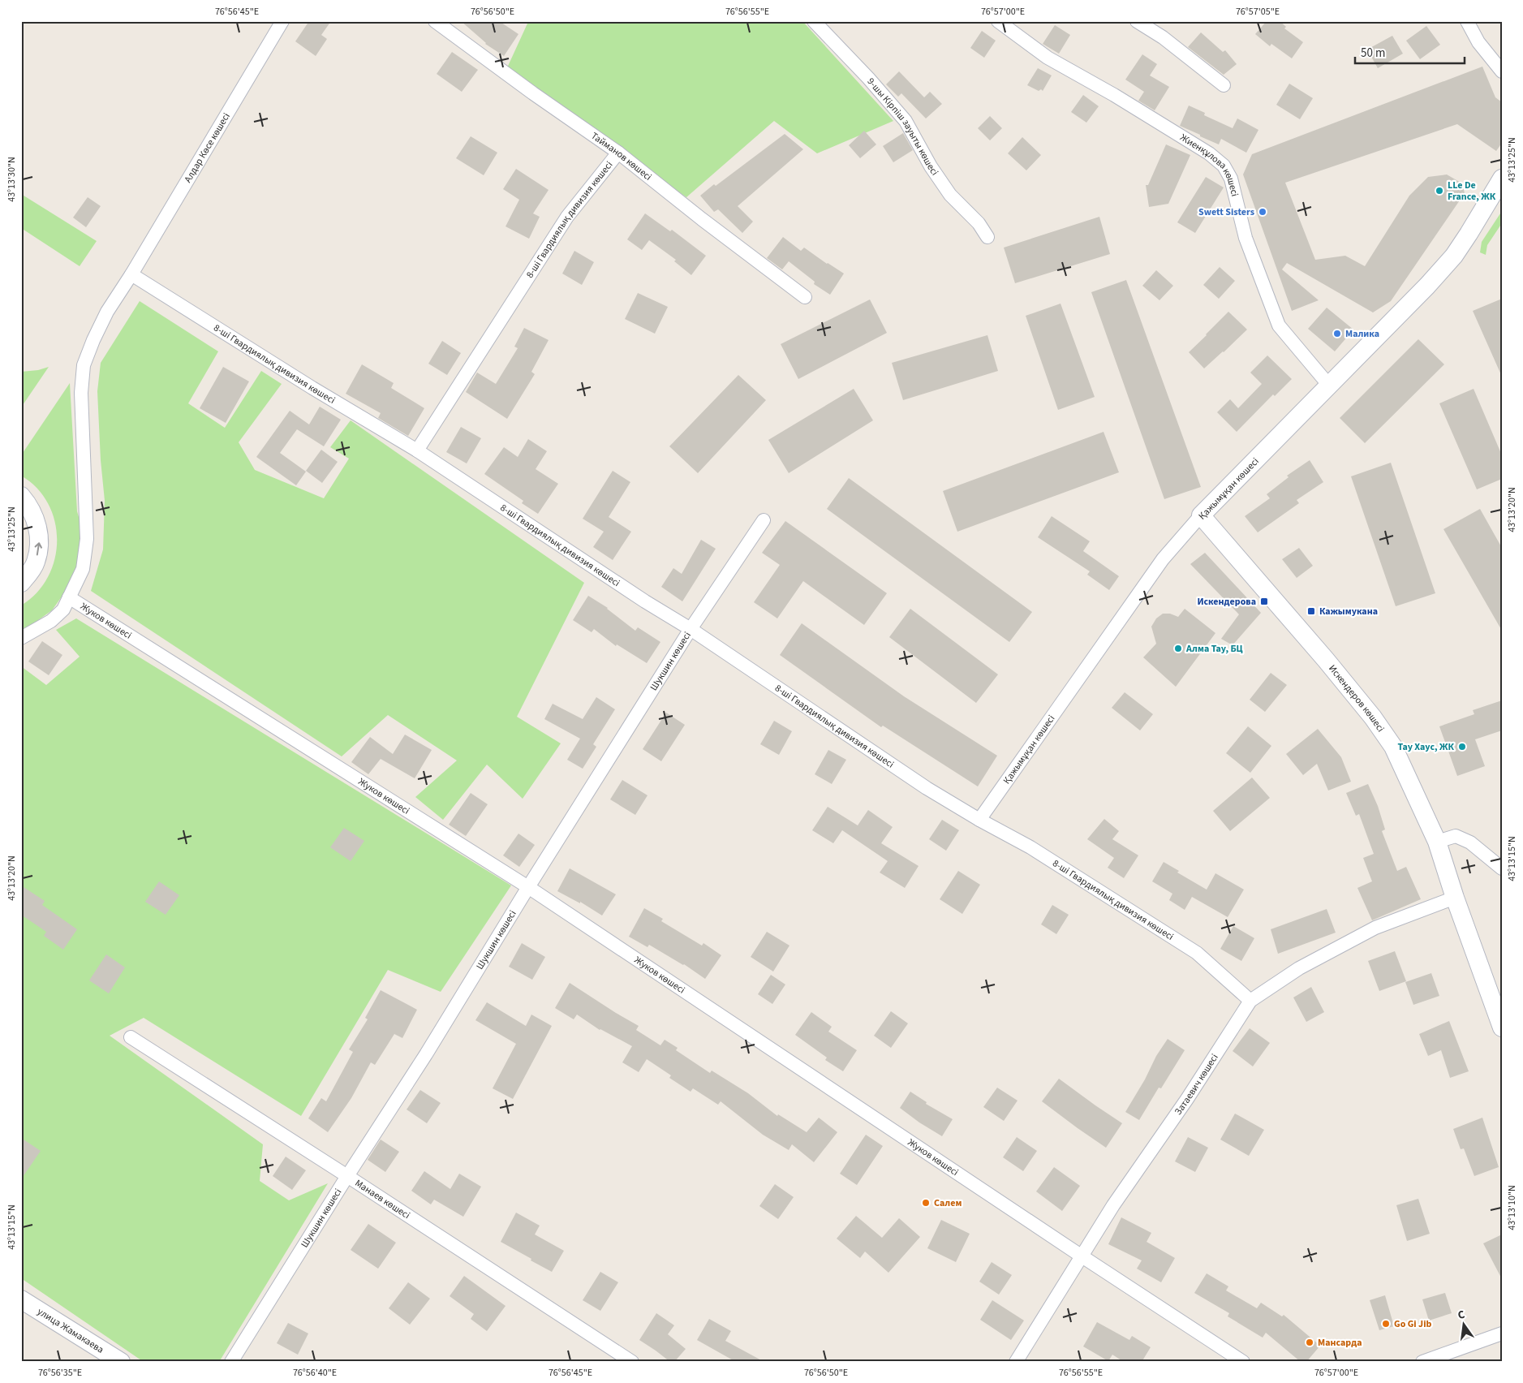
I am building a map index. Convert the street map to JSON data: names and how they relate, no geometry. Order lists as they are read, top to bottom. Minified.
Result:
{"streets":{"street":["9-шы Кірпіш зауыты көшесі","Алдар Көсе көшесі","Тайманов көшесі","Жиенқұлова көшесі","8-ші Гвардиялық дивизия көшесі","Қажымұқан көшесі","Жуков көшесі","Шукшин көшесі","Искендеров көшесі","Затаевич көшесі","Манаев көшесі","улица Жамакаева"]},"crossings":[["Алдар Көсе көшесі","8-ші Гвардиялық дивизия көшесі"],["Алдар Көсе көшесі","Жуков көшесі"],["Тайманов көшесі","8-ші Гвардиялық дивизия көшесі"],["Жиенқұлова көшесі","Қажымұқан көшесі"],["8-ші Гвардиялық дивизия көшесі","Қажымұқан көшесі"],["8-ші Гвардиялық дивизия көшесі","Шукшин көшесі"],["8-ші Гвардиялық дивизия көшесі","Затаевич көшесі"],["Қажымұқан көшесі","Искендеров көшесі"],["Жуков көшесі","Шукшин көшесі"],["Жуков көшесі","Затаевич көшесі"],["Шукшин көшесі","Манаев көшесі"],["Искендеров көшесі","Затаевич көшесі"]],"places":{"other":["LLe De France, ЖК","Swett Sisters","Малика","Алма Тау, БЦ","Тау Хаус, ЖК","Салем","Go Gi Jib","Мансарда"],"transit":["Искендерова","Кажымукана"]},"scale_bar":"50 m","north":"top","coordinates":["76°56'45\"E","76°56'50\"E","76°56'55\"E","76°57'00\"E","76°57'05\"E","43°13'25\"N","43°13'30\"N","43°13'20\"N","43°13'15\"N","43°13'10\"N","76°56'35\"E","76°56'40\"E"]}
